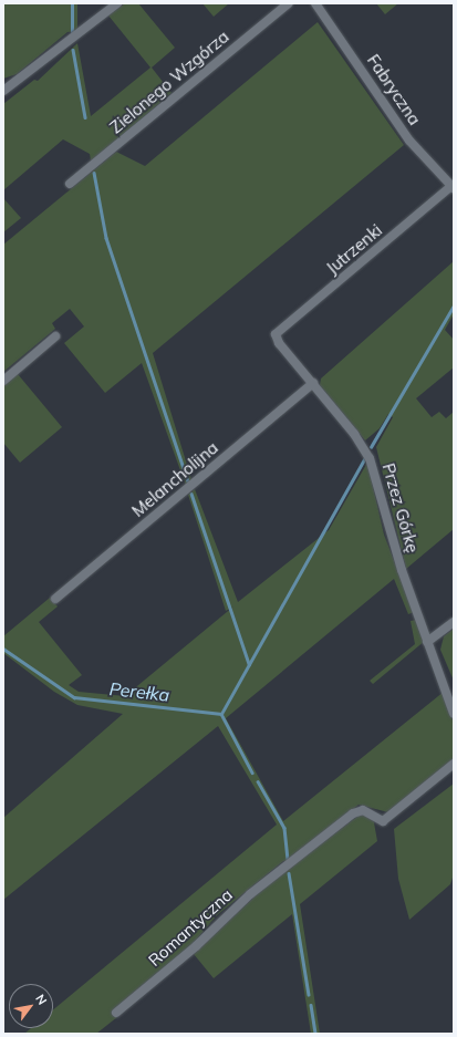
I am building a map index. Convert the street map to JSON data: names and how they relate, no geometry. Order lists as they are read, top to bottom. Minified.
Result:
{"streets":{"street":["Zielonego Wzgórza","Fabryczna","Jutrzenki","Melancholijna","Przez Górkę","Romantyczna"]},"crossings":[["Fabryczna","Jutrzenki"],["Jutrzenki","Przez Górkę"],["Melancholijna","Przez Górkę"]],"water":["Perełka"],"north":"top right"}
